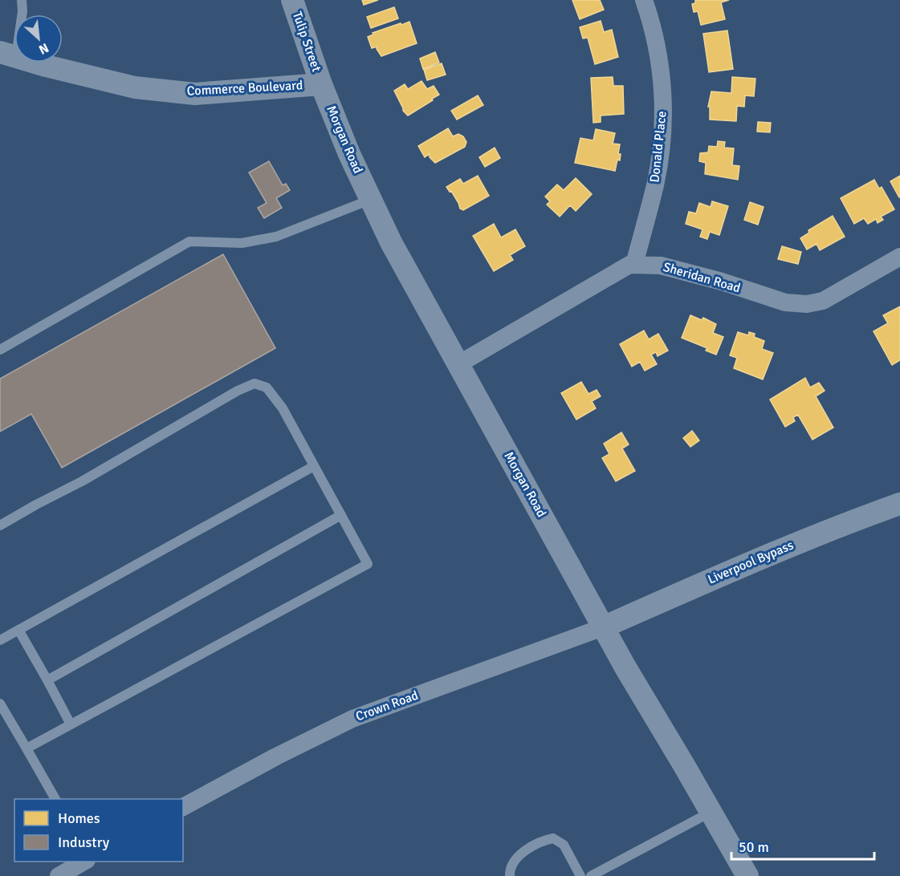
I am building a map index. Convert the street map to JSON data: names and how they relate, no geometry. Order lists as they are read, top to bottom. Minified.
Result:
{"streets":{"street":["Tulip Street","Commerce Boulevard","Morgan Road","Donald Place","Sheridan Road","Liverpool Bypass","Crown Road"]},"crossings":[["Tulip Street","Commerce Boulevard"],["Tulip Street","Morgan Road"],["Commerce Boulevard","Morgan Road"],["Morgan Road","Sheridan Road"],["Morgan Road","Liverpool Bypass"],["Morgan Road","Crown Road"],["Donald Place","Sheridan Road"],["Liverpool Bypass","Crown Road"]],"legend":["Homes","Industry"],"scale_bar":"50 m","north":"bottom right"}
